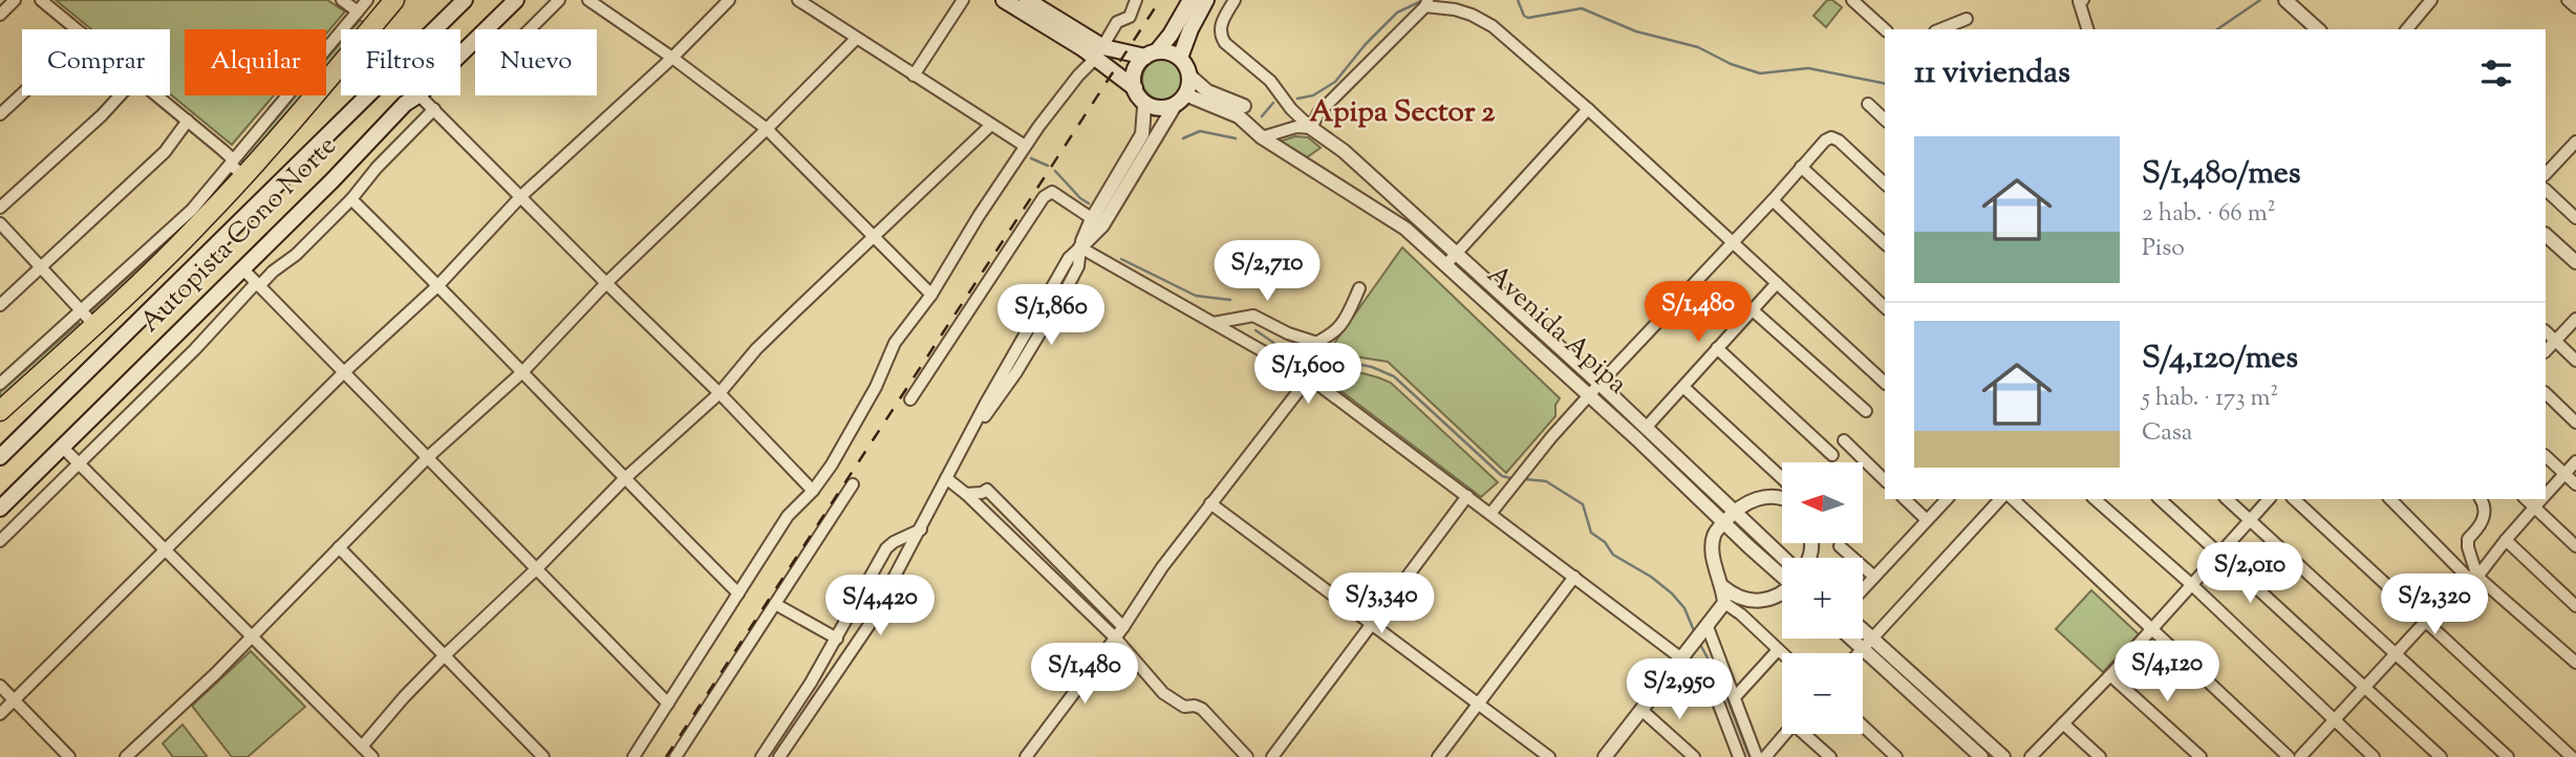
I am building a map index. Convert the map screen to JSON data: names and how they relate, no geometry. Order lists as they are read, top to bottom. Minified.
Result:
{"streets":{"main road":["Autopista Cono Norte"],"street":["Avenida Apipa"]},"districts":["Apipa Sector 2"],"north":"left","page":{"chip":["Comprar","Alquilar","Filtros","Nuevo"],"heading":"11 viviendas","list":[{"name":"S/1,480/mes","note":"2 hab. · 66 m² · Piso"},{"name":"S/4,120/mes","note":"5 hab. · 173 m² · Casa"}],"price":["S/2,710","S/1,480","S/1,860","S/1,600","S/2,010","S/3,340","S/2,320","S/4,420","S/4,120","S/1,480","S/2,950"],"map_buttons":["+","−"]}}
